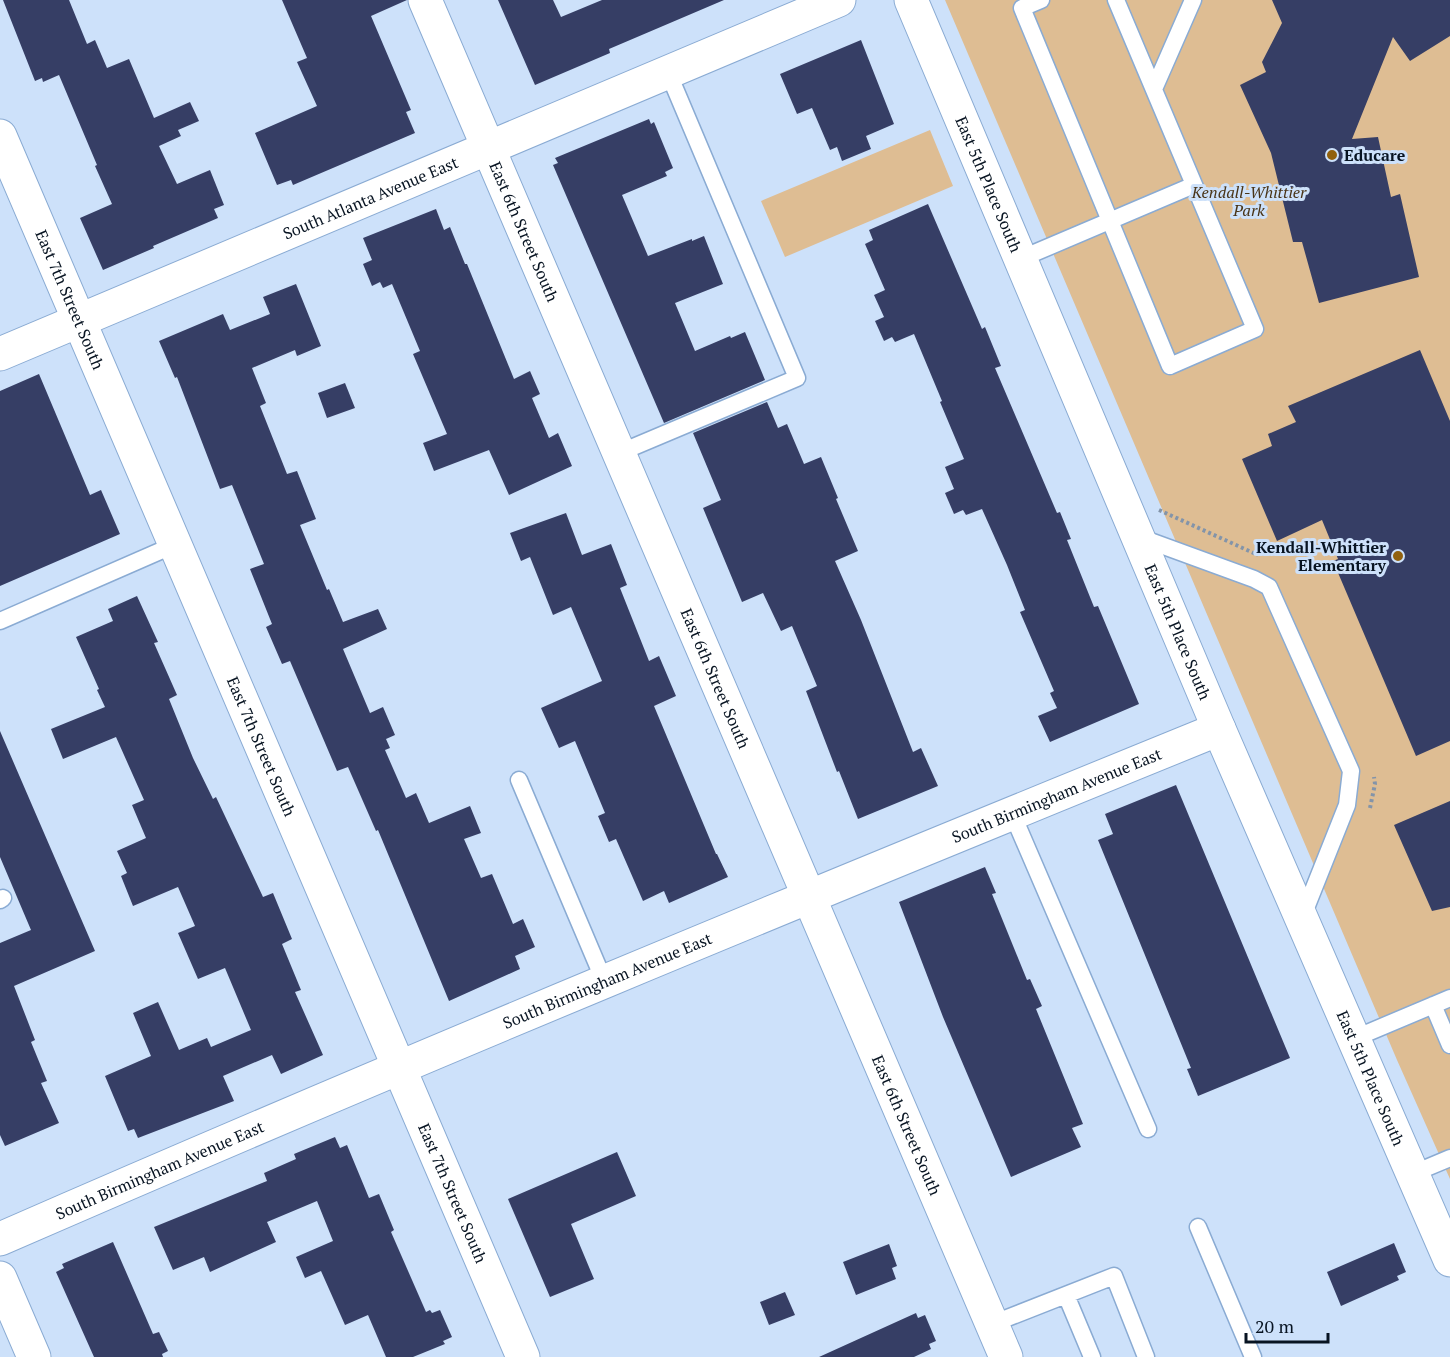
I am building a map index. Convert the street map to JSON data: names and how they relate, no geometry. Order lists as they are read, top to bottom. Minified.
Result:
{"streets":{"street":["East 5th Place South","South Atlanta Avenue East","East 6th Street South","East 7th Street South","South Birmingham Avenue East"]},"crossings":[["East 5th Place South","South Birmingham Avenue East"],["South Atlanta Avenue East","East 6th Street South"],["South Atlanta Avenue East","East 7th Street South"],["East 6th Street South","South Birmingham Avenue East"],["East 7th Street South","South Birmingham Avenue East"]],"parks":["Kendall-Whittier Park"],"places":["Educare","Kendall-Whittier Elementary"],"scale_bar":"20 m"}
